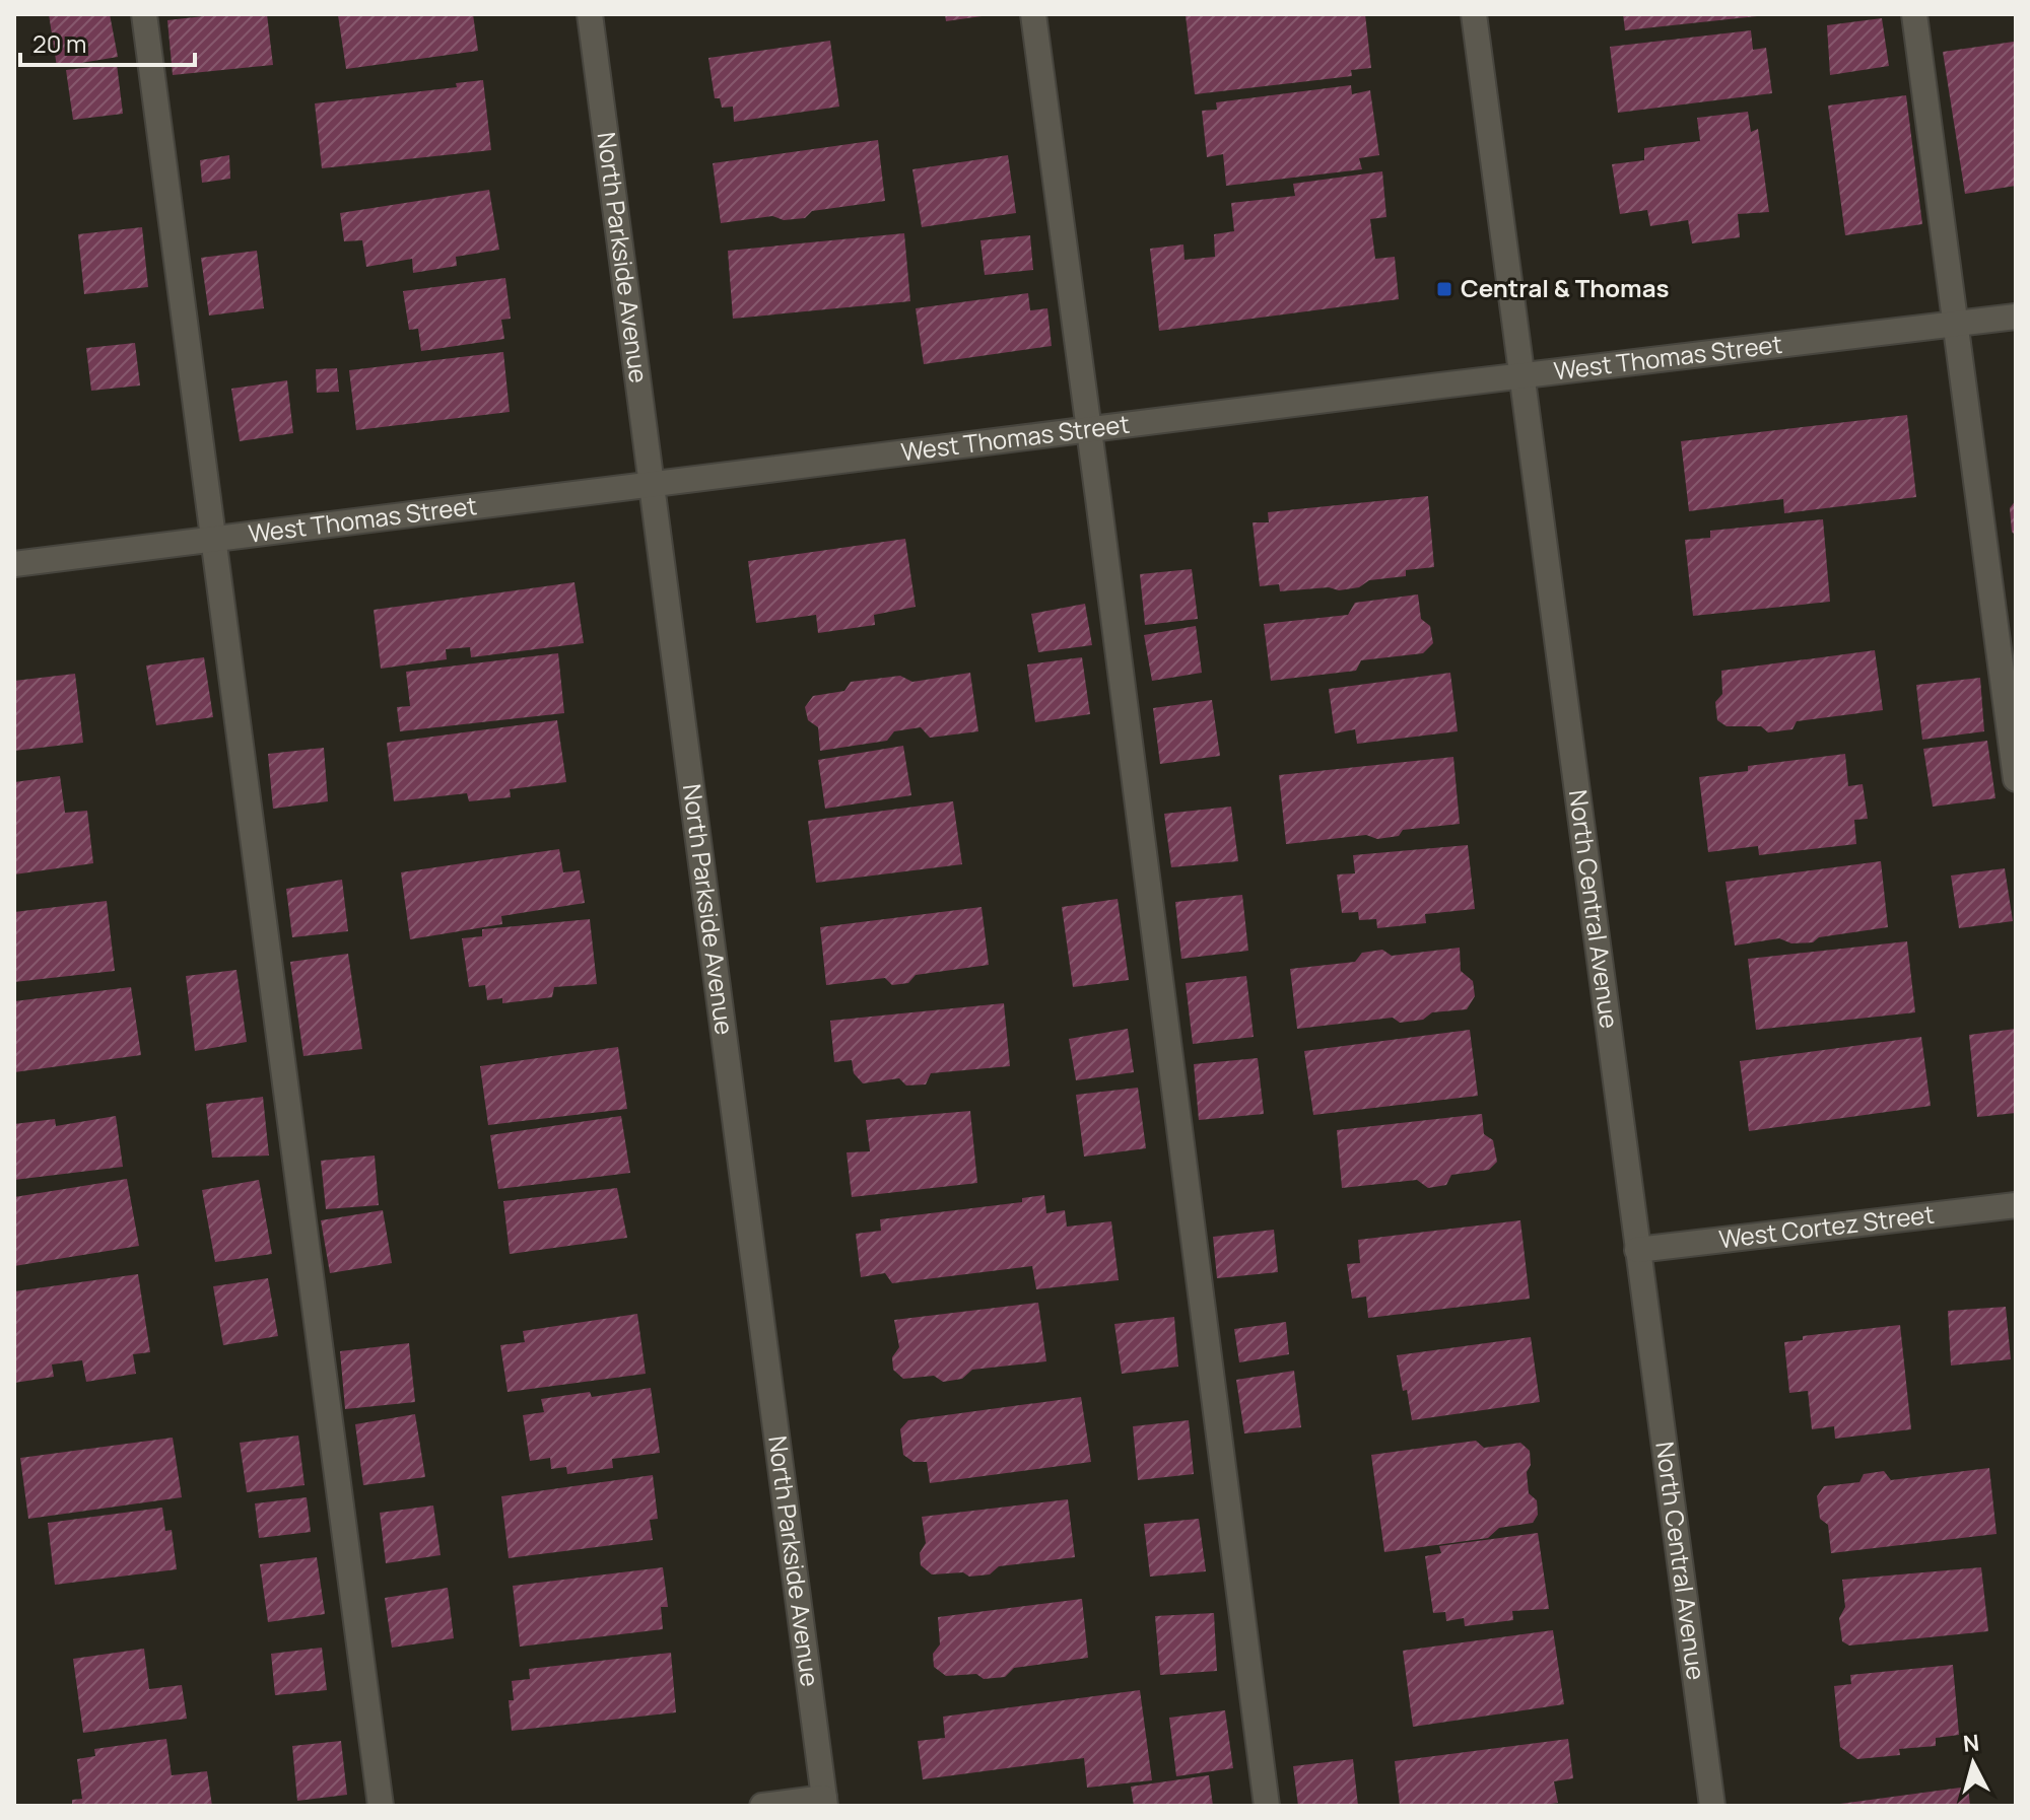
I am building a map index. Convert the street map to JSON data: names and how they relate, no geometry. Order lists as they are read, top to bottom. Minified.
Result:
{"streets":{"street":["North Parkside Avenue","West Thomas Street","North Central Avenue","West Cortez Street"]},"crossings":[["North Parkside Avenue","West Thomas Street"],["West Thomas Street","North Central Avenue"],["North Central Avenue","West Cortez Street"]],"places":{"transit":["Central & Thomas"]},"scale_bar":"20 m","north":"top"}
